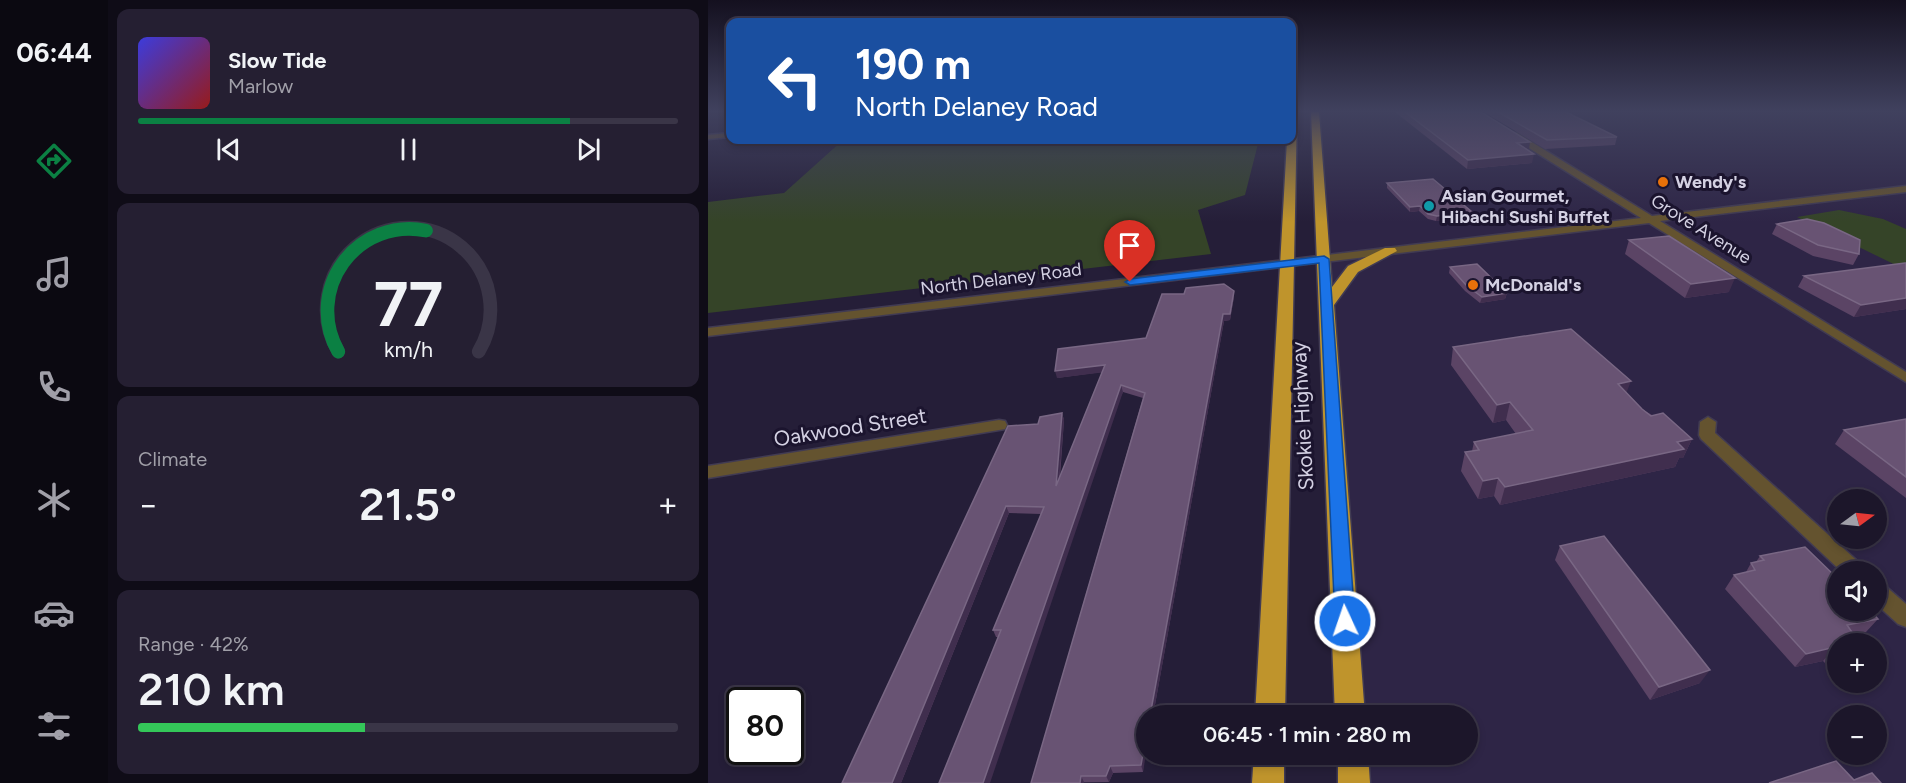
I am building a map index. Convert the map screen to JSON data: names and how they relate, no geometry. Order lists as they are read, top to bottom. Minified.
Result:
{"streets":{"highway":["Skokie Highway"],"street":["Grove Avenue","North Delaney Road","Oakwood Street"]},"crossings":[["Grove Avenue","North Delaney Road"],["North Delaney Road","Skokie Highway"]],"places":["Wendy's","Asian Gourmet, Hibachi Sushi Buffet","McDonald's"],"north":"right","page":{"tabs":"06:44","turn":["190 m","North Delaney Road"],"song":["Slow Tide","Marlow"],"tile":["Climate",["Range · 42%","210 km"]],"heat":["−","21.5°","+"],"map_buttons":["+","−"],"limit":"80","trip":"06:45 · 1 min · 280 m","gauge":["77","km/h"]}}
